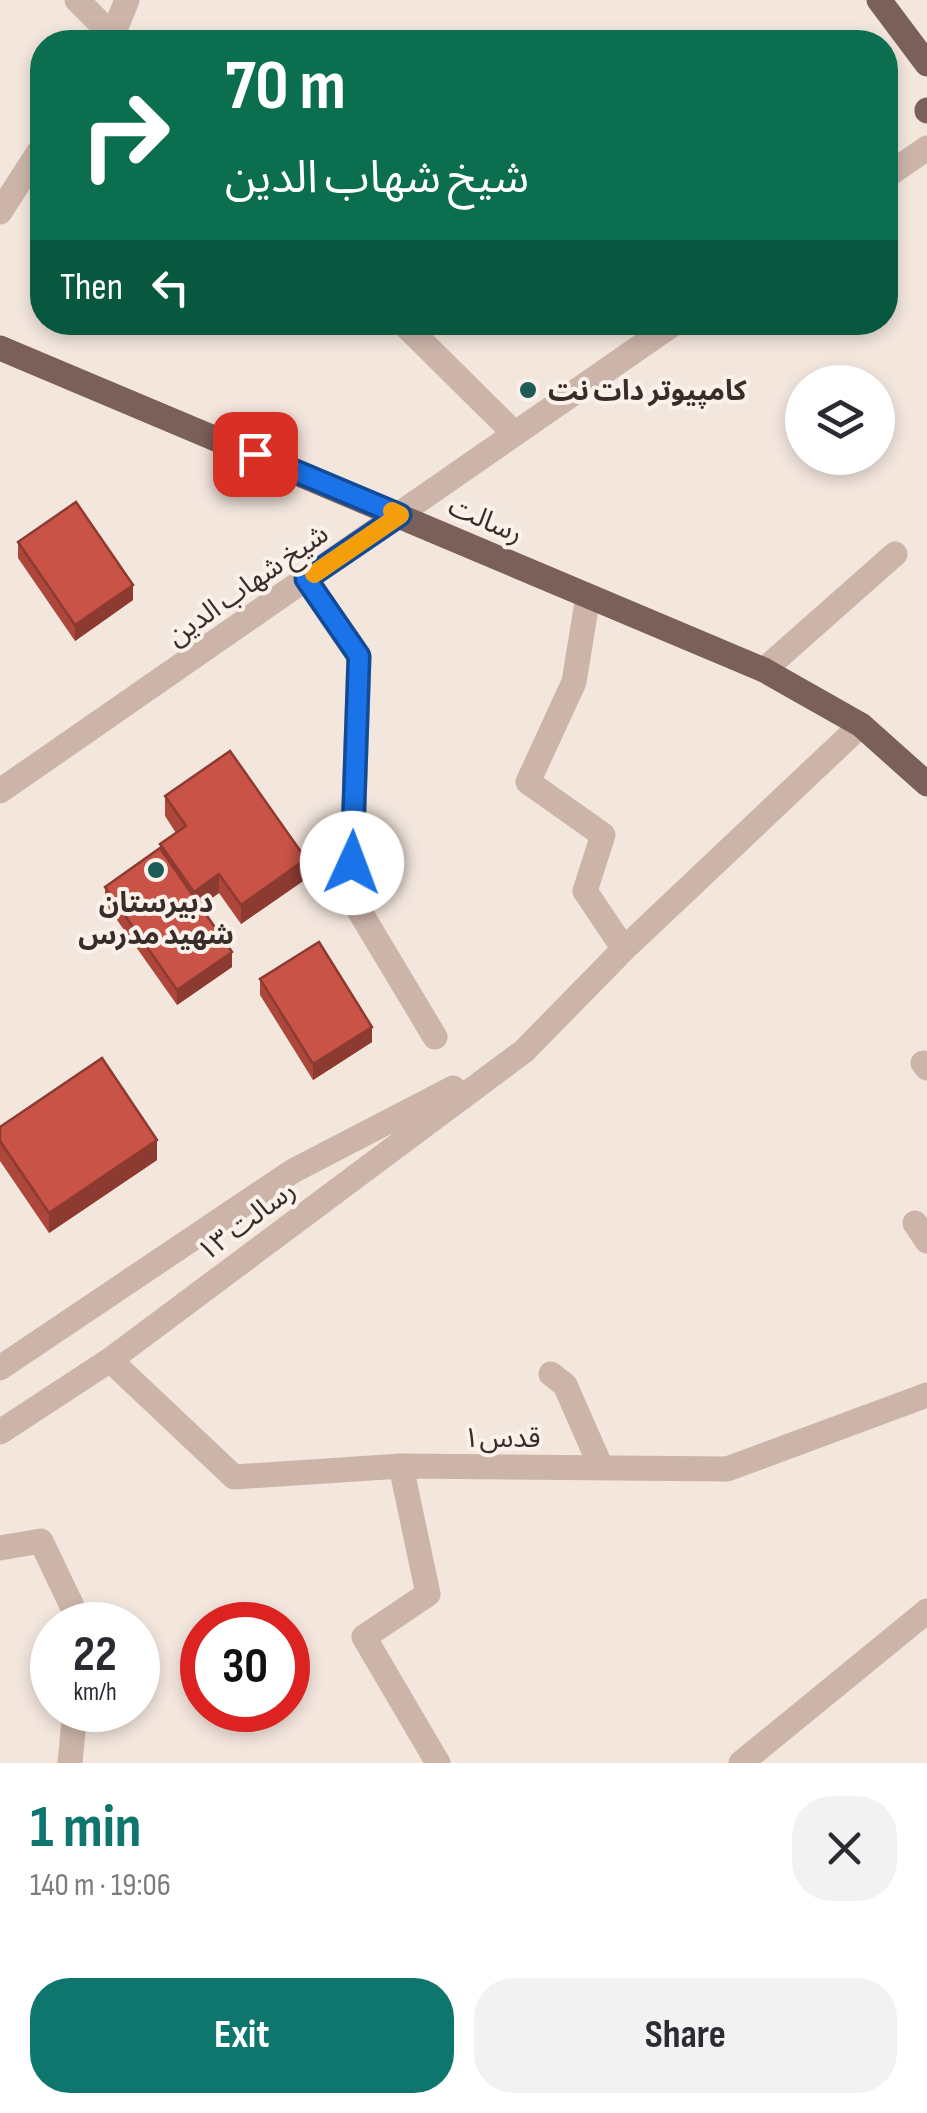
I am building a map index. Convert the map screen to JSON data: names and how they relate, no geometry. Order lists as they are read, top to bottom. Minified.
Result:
{"streets":{"main road":["رسالت"],"street":["شیخ شهاب الدین","رسالت ۱۳","قدس۱"]},"crossings":[["رسالت","شیخ شهاب الدین"],["رسالت","رسالت ۱۳"],["رسالت ۱۳","قدس۱"]],"places":["کامپیوتر دات نت","دبیرستان شهید مدرس"],"page":{"turn":["70 m","شیخ شهاب الدین"],"then":"Then","speed":"22 km/h","limit":"30","heading":["1 min","140 m · 19:06"],"buttons":["Exit","Share"]}}
